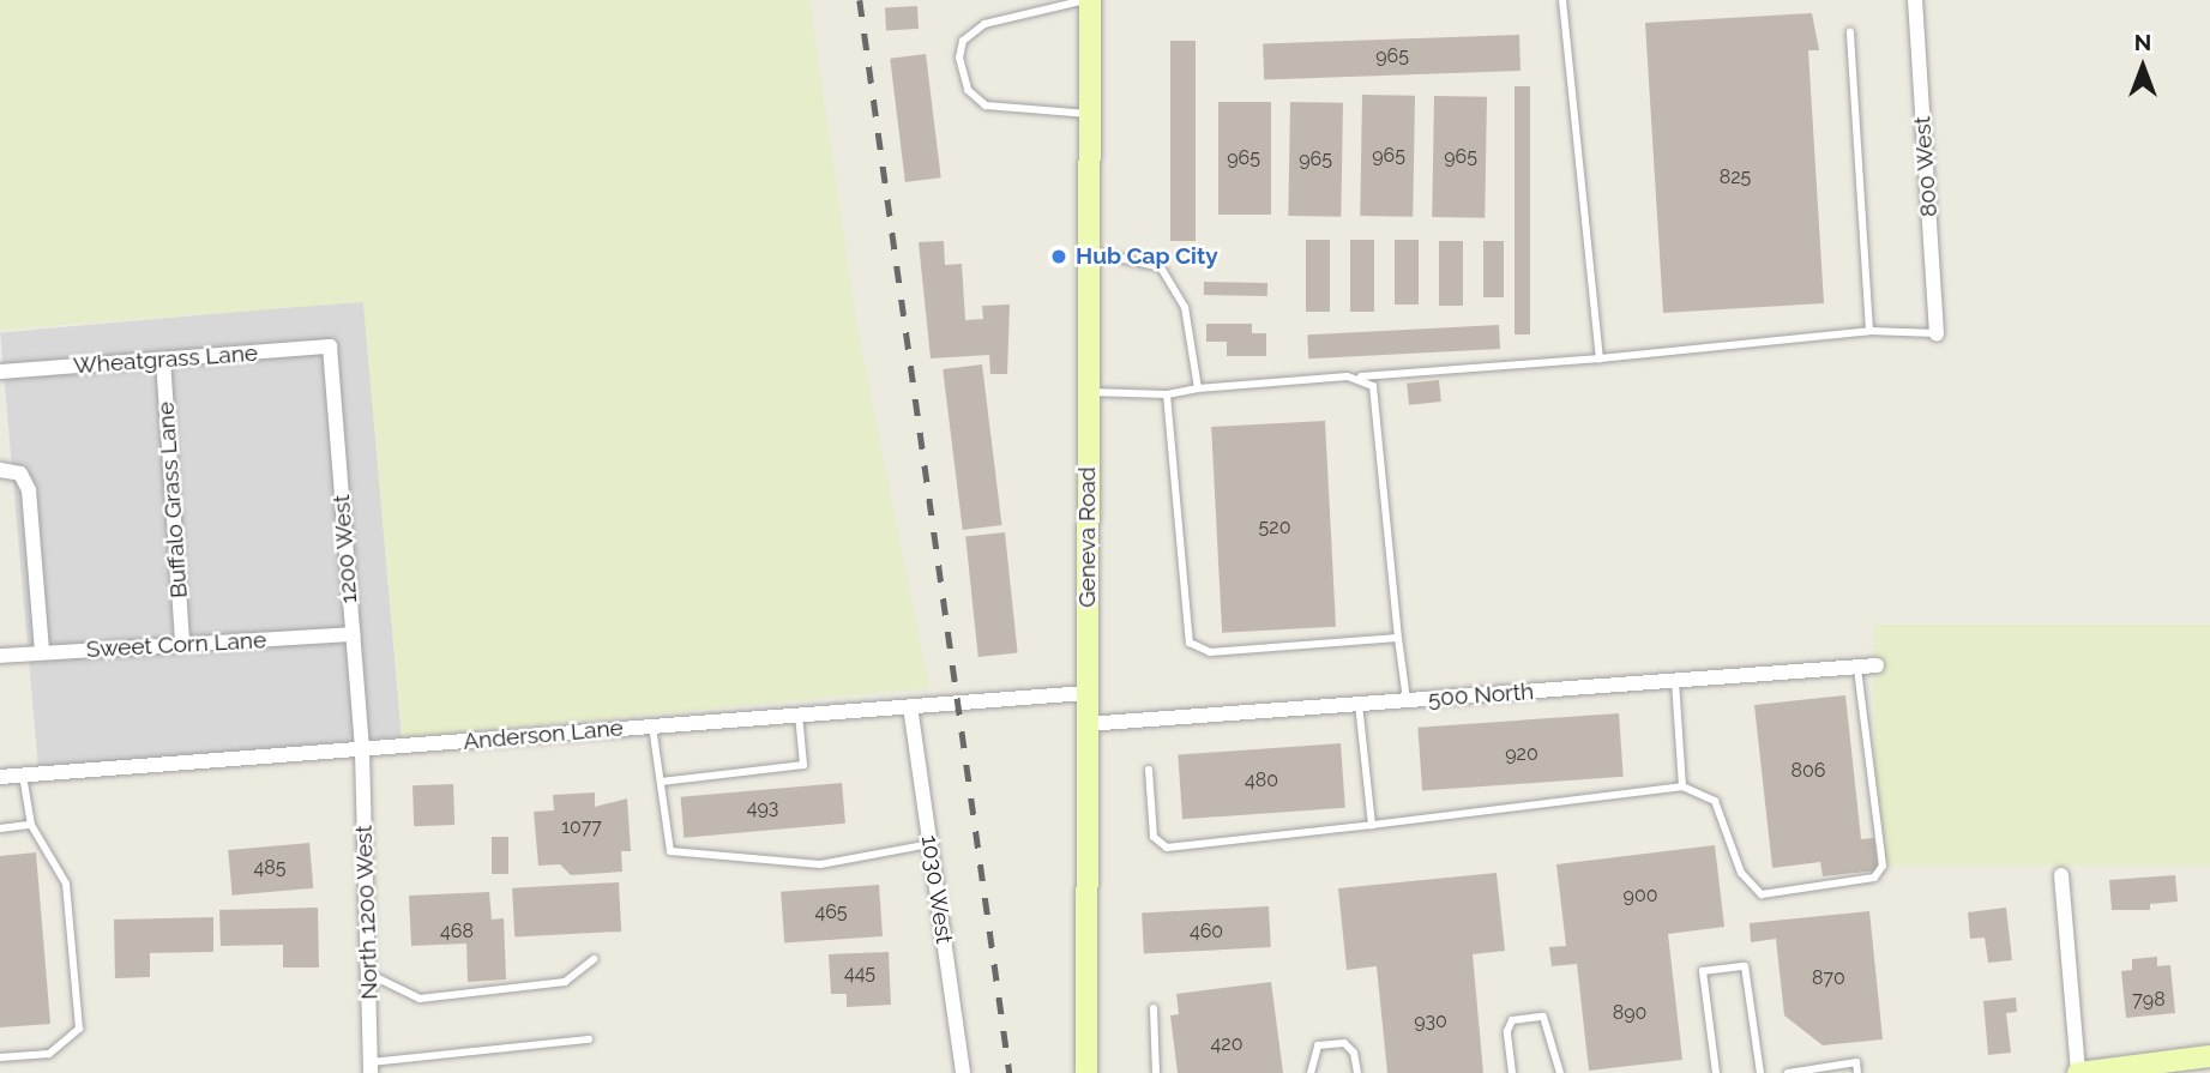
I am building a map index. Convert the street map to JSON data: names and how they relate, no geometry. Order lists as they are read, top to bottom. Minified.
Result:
{"streets":{"main road":["Geneva Road"],"street":["800 West","Wheatgrass Lane","Buffalo Grass Lane","1200 West","Sweet Corn Lane","500 North","Anderson Lane","1030 West","North 1200 West"]},"crossings":[["Wheatgrass Lane","Buffalo Grass Lane"],["Wheatgrass Lane","1200 West"],["Buffalo Grass Lane","Sweet Corn Lane"],["Geneva Road","500 North"],["Geneva Road","Anderson Lane"],["1200 West","Sweet Corn Lane"],["1200 West","Anderson Lane"],["1200 West","North 1200 West"],["Anderson Lane","1030 West"],["Anderson Lane","North 1200 West"]],"places":["Hub Cap City"],"house_numbers":["965","965","965","965","965","825","520","920","806","480","493","1077","485","900","465","468","460","445","870","798","890","930","420"],"north":"top"}
